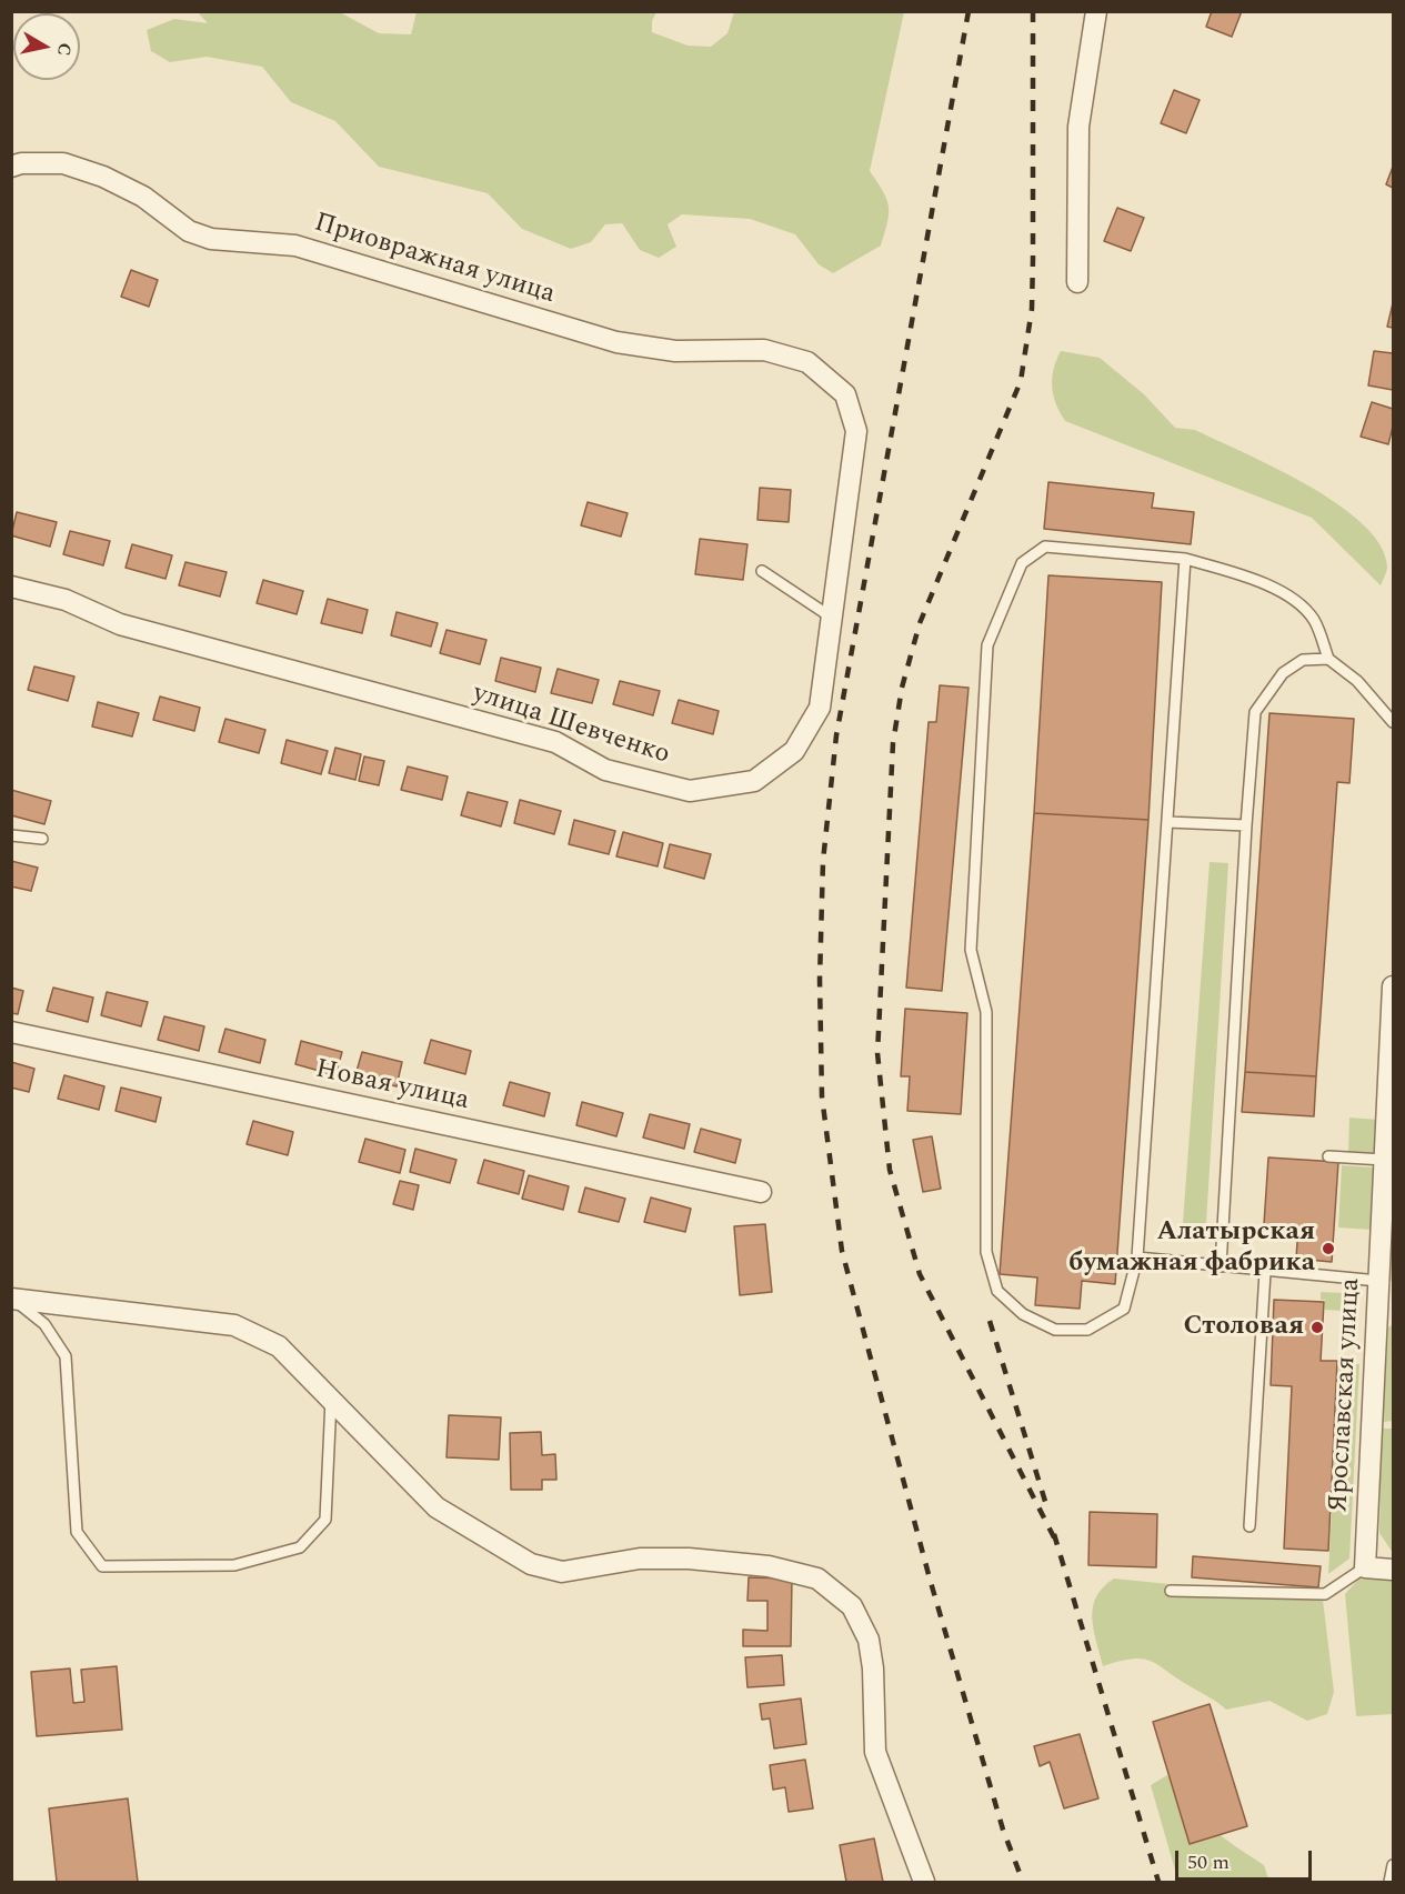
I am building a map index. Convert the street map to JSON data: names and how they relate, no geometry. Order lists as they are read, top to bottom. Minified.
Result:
{"streets":{"street":["Приовражная улица","улица Шевченко","Новая улица","Ярославская улица"]},"crossings":[["Приовражная улица","улица Шевченко"]],"places":["Алатырская бумажная фабрика","Столовая"],"scale_bar":"50 m","north":"right"}
